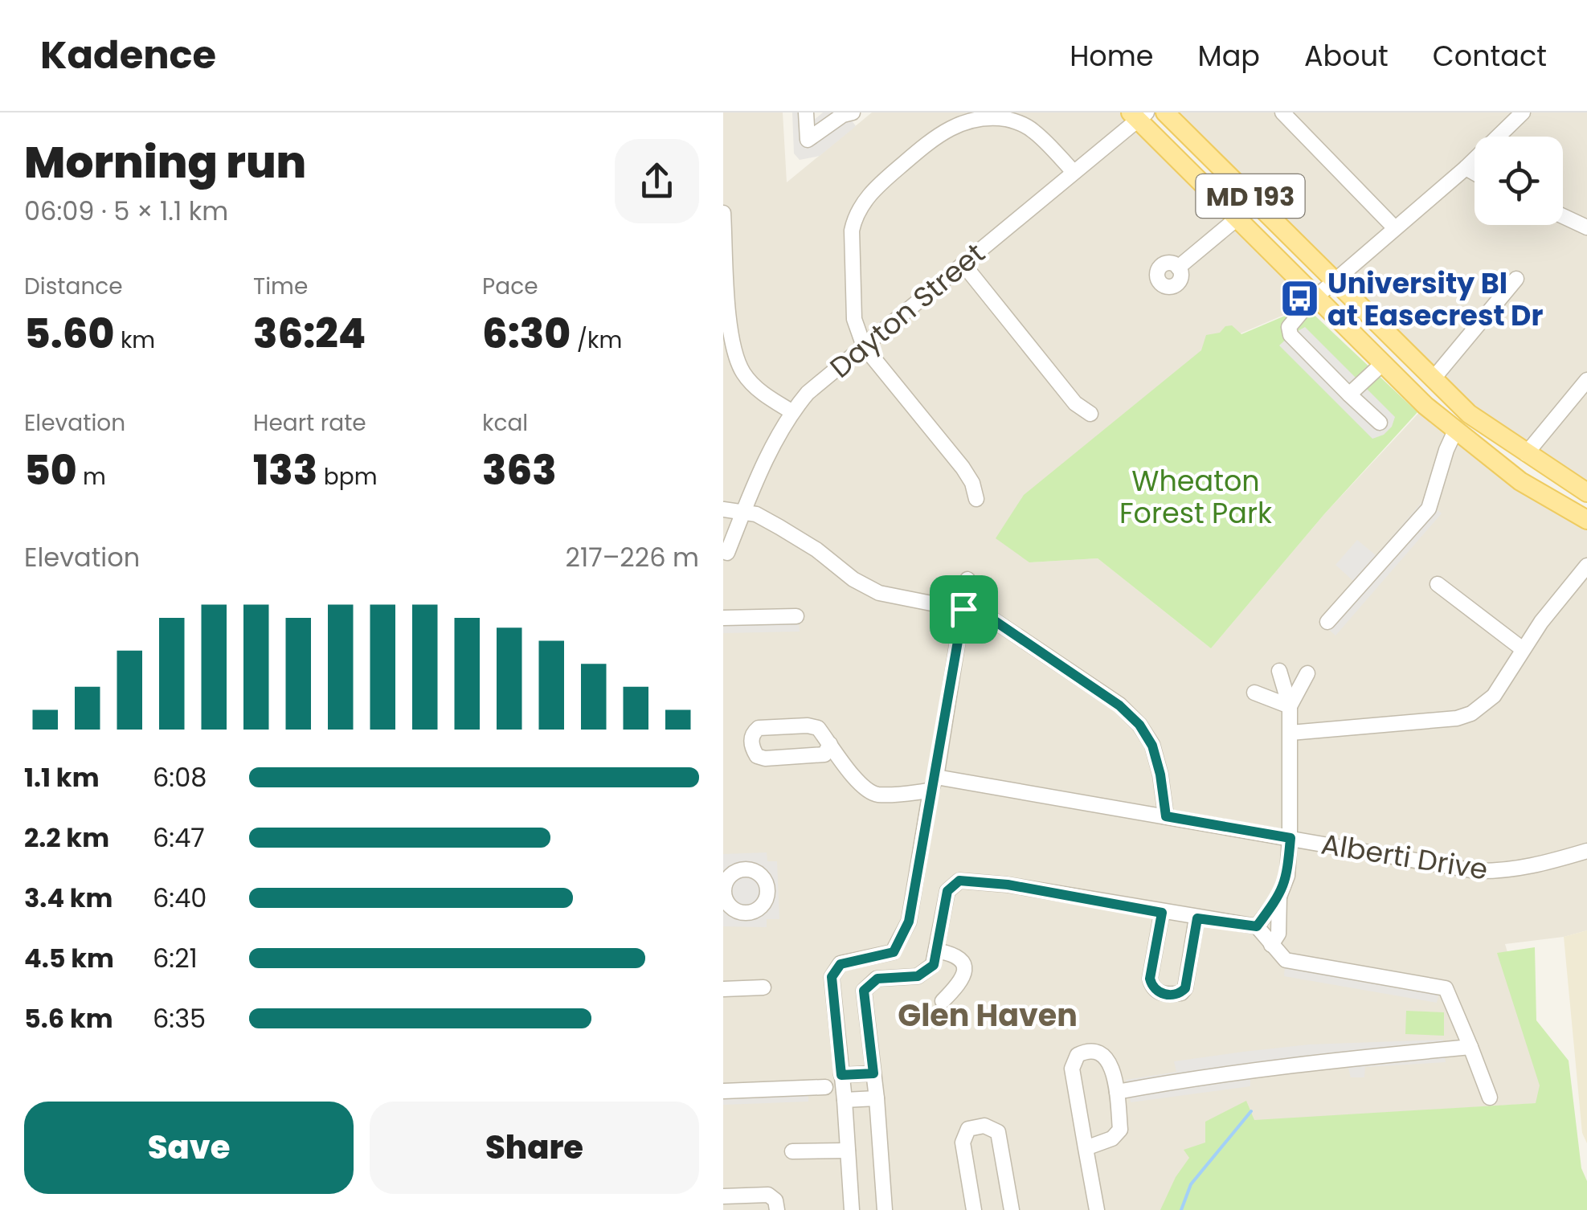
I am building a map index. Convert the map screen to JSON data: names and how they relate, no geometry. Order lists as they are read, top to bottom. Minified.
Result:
{"streets":{"main road":["MD 193"],"street":["Dayton Street","Alberti Drive"]},"crossings":[["MD 193","Dayton Street"]],"districts":["Glen Haven"],"parks":["Wheaton Forest Park"],"places":{"bus stop":["University Bl at Easecrest Dr"]},"page":{"header":"Kadence","nav":["Home","Map","About","Contact"],"heading":["Morning run","06:09 · 5 × 1.1 km"],"stats":[["Distance","5.60 km"],["Time","36:24"],["Pace","6:30 /km"],["Elevation","50 m"],["Heart rate","133 bpm"],["kcal","363"]],"chart":["Elevation","217–226 m"],"list":[{"name":"1.1 km","note":"6:08"},{"name":"2.2 km","note":"6:47"},{"name":"3.4 km","note":"6:40"},{"name":"4.5 km","note":"6:21"},{"name":"5.6 km","note":"6:35"}],"buttons":["Save","Share"]}}
